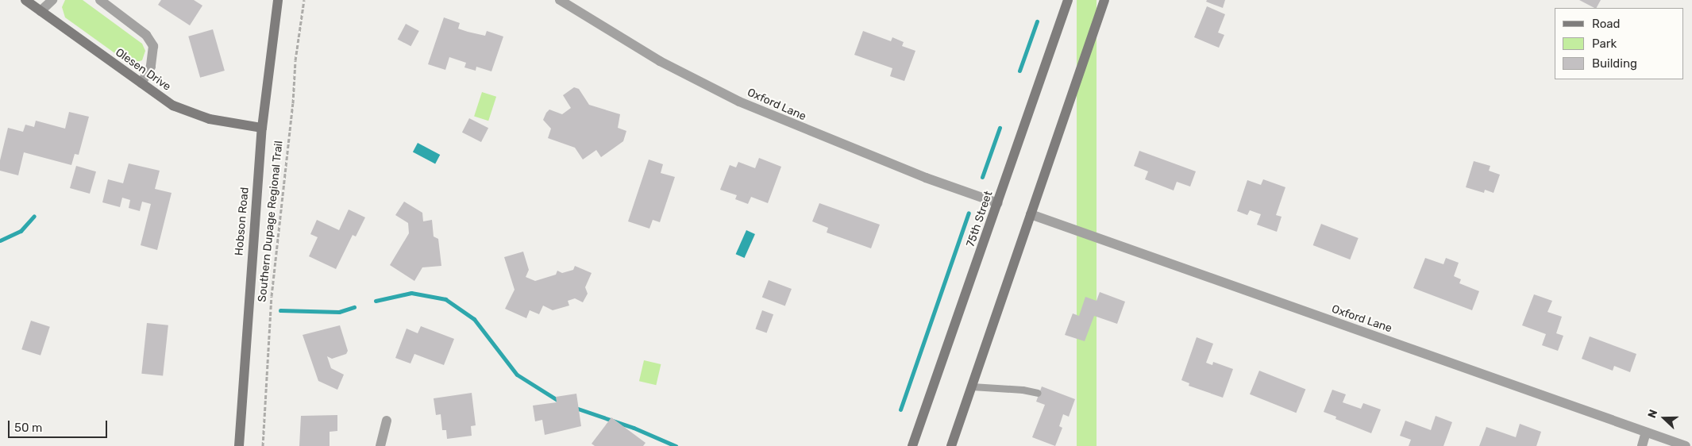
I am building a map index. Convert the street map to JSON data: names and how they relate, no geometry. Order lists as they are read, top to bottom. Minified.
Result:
{"streets":{"main road":["Olesen Drive","75th Street","Hobson Road"],"street":["Oxford Lane"],"path":["Southern Dupage Regional Trail"]},"crossings":[["Olesen Drive","Hobson Road"],["Oxford Lane","75th Street"]],"legend":["Road","Park","Building"],"scale_bar":"50 m","north":"left"}
